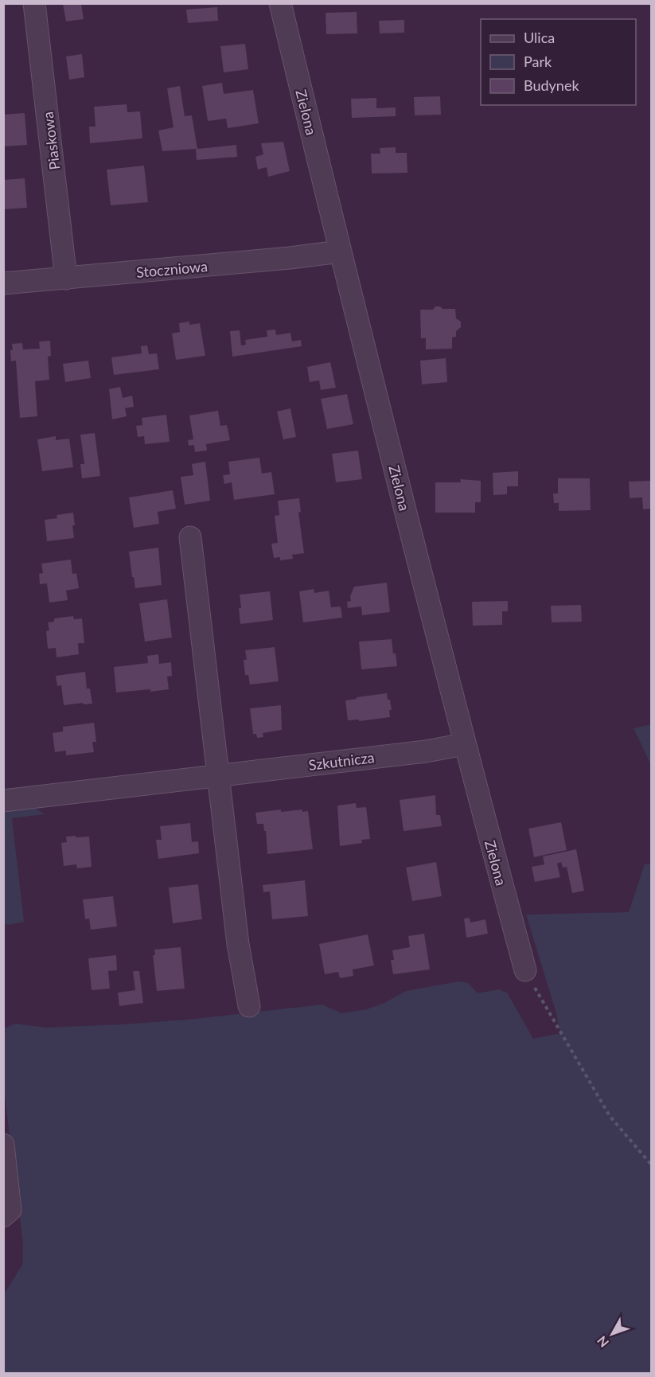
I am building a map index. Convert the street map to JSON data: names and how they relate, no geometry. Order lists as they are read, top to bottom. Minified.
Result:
{"streets":{"street":["Zielona","Piaskowa","Stoczniowa","Szkutnicza"]},"crossings":[["Zielona","Stoczniowa"],["Zielona","Szkutnicza"],["Piaskowa","Stoczniowa"]],"legend":["Ulica","Park","Budynek"],"north":"bottom left"}
